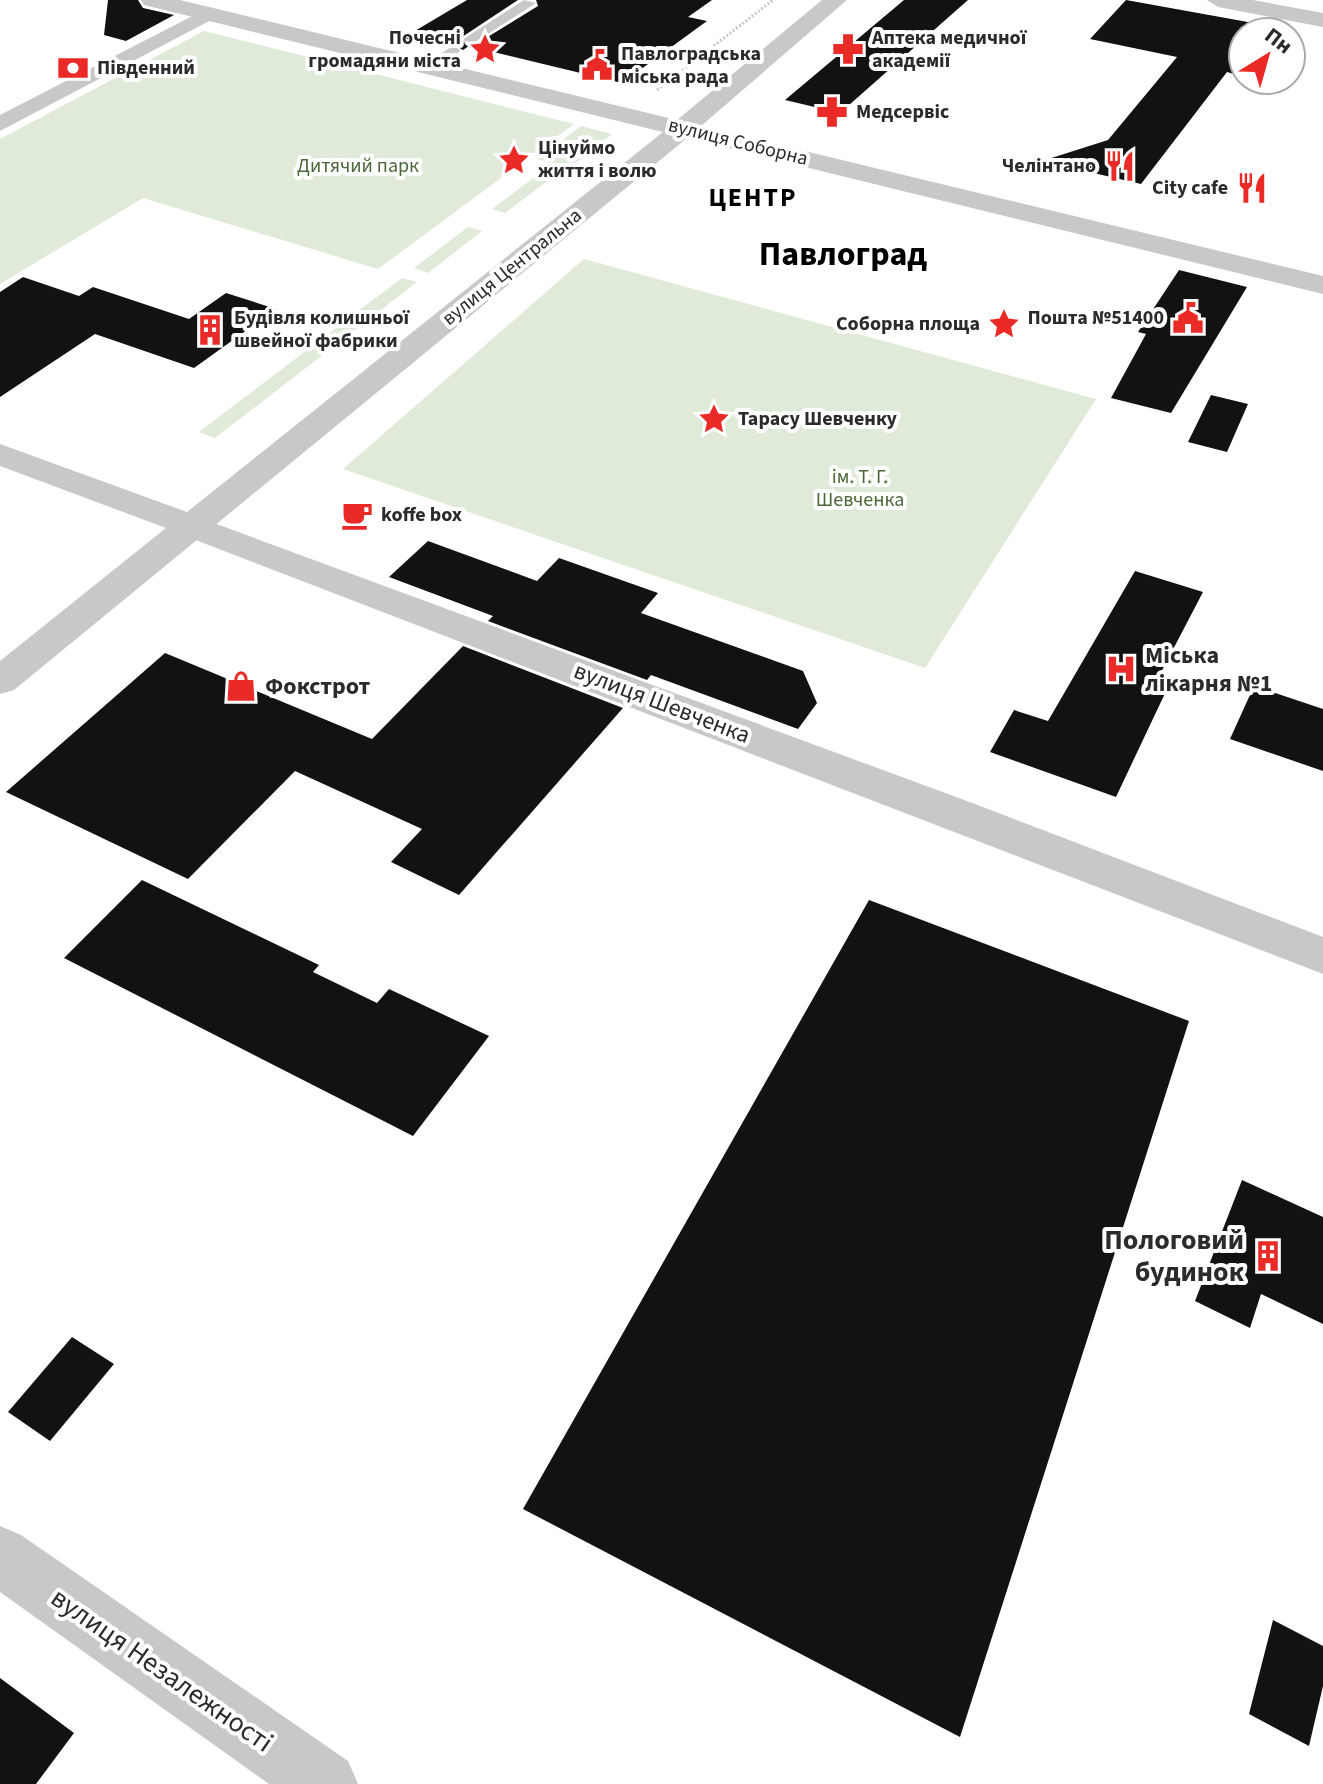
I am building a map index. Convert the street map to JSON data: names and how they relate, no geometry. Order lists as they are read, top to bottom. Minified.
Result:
{"streets":{"street":["вулиця Соборна","вулиця Центральна","вулиця Шевченка","вулиця Незалежності"]},"crossings":[["вулиця Соборна","вулиця Центральна"],["вулиця Центральна","вулиця Шевченка"]],"districts":["ЦЕНТР","Павлоград"],"parks":["Дитячий парк","ім. Т. Г. Шевченка"],"places":{"place":["Почесні громадяни міста","Цінуймо життя і волю","Соборна площа","Тарасу Шевченку"],"pharmacy":["Аптека медичної академії","Медсервіс"],"public building":["Павлоградська міська рада","Пошта №51400"],"bank":["Пiвденний"],"restaurant":["Челінтано","City cafe"],"building":["Будівля колишньої швейної фабрики","Пологовий будинок"],"cafe":["koffe box"],"hospital":["Міська лікарня №1"],"shop":["Фокстрот"]},"north":"top right"}
